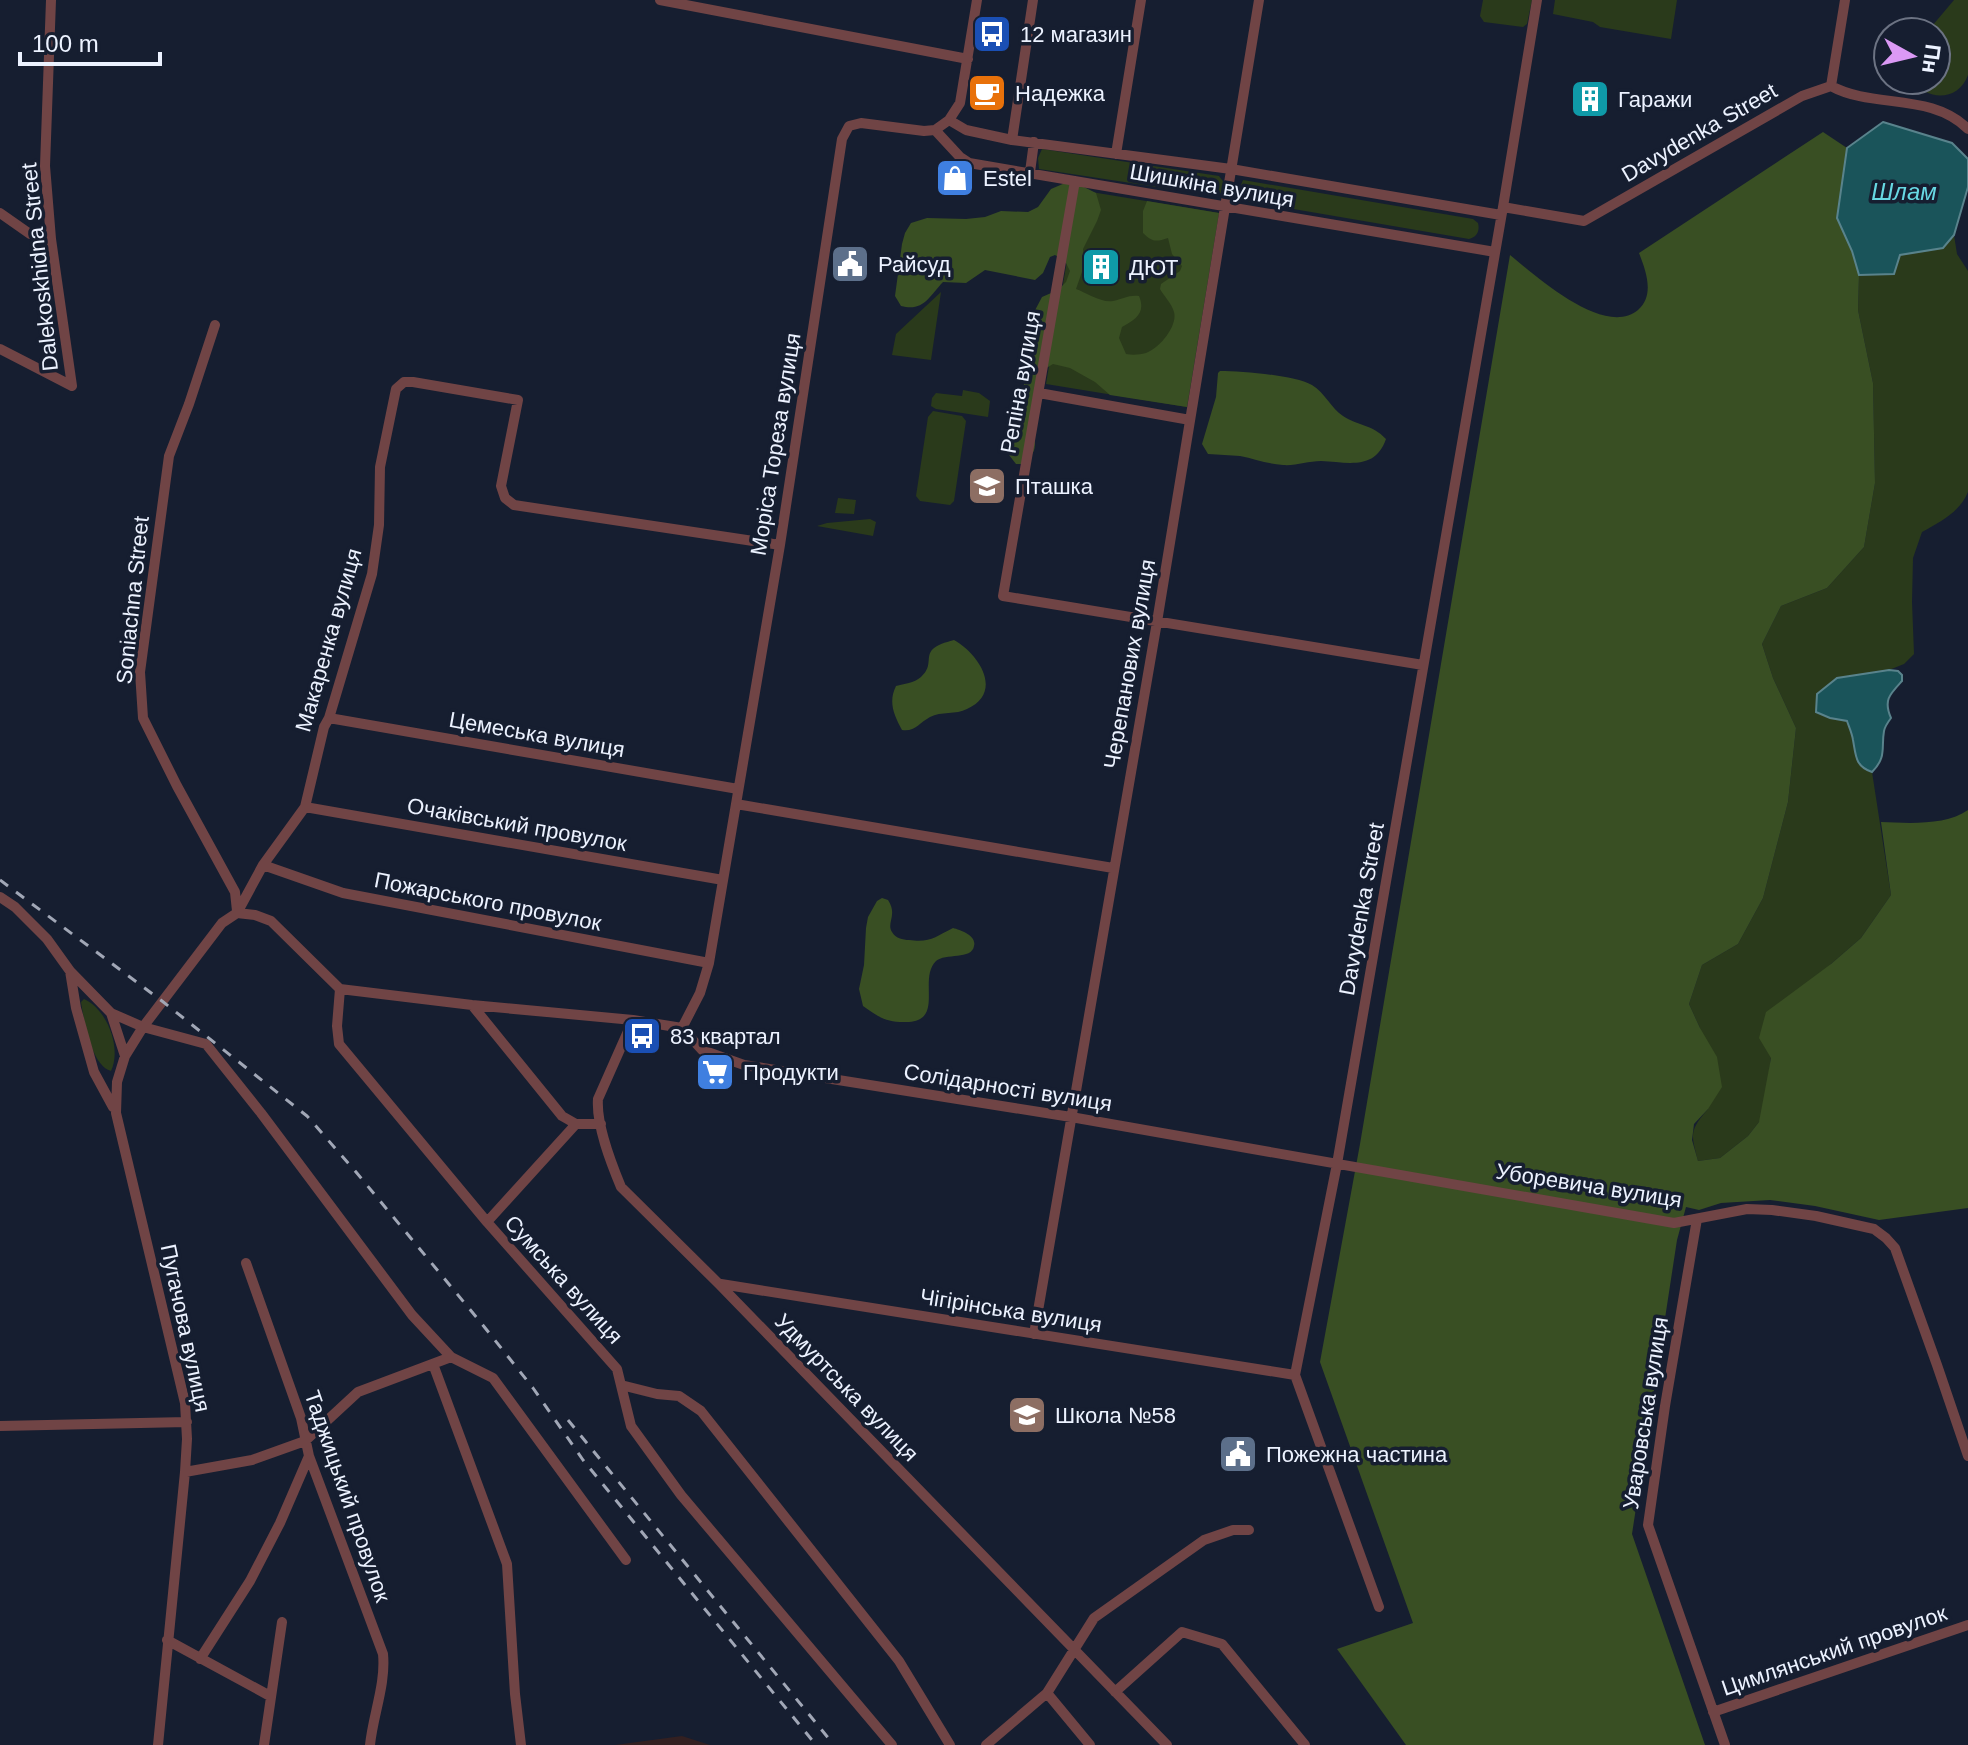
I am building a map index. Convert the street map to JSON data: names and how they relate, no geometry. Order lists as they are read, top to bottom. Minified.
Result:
{"streets":{"street":["Davydenka Street","Шишкiна вулиця","Dalekoskhidna Street","Репiна вулиця","Моріса Тореза вулиця","Soniachna Street","Макаренка вулиця","Черепанових вулиця","Цемеська вулиця","Очакiвський провулок","Пожарського провулок","Солідарності вулиця","Уборевича вулиця","Сумська вулиця","Чiгiрiнська вулиця","Пугачова вулиця","Удмуртська вулиця","Уваровська вулиця","Таджицький провулок","Цимлянський провулок"]},"crossings":[["Davydenka Street","Шишкiна вулиця"],["Davydenka Street","Репiна вулиця"],["Davydenka Street","Солідарності вулиця"],["Davydenka Street","Уборевича вулиця"],["Davydenka Street","Чiгiрiнська вулиця"],["Шишкiна вулиця","Репiна вулиця"],["Шишкiна вулиця","Моріса Тореза вулиця"],["Шишкiна вулиця","Черепанових вулиця"],["Репiна вулиця","Черепанових вулиця"],["Моріса Тореза вулиця","Макаренка вулиця"],["Моріса Тореза вулиця","Цемеська вулиця"],["Моріса Тореза вулиця","Очакiвський провулок"],["Моріса Тореза вулиця","Пожарського провулок"],["Моріса Тореза вулиця","Солідарності вулиця"],["Soniachna Street","Макаренка вулиця"],["Soniachna Street","Пугачова вулиця"],["Макаренка вулиця","Цемеська вулиця"],["Макаренка вулиця","Очакiвський провулок"],["Макаренка вулиця","Пожарського провулок"],["Макаренка вулиця","Пугачова вулиця"],["Черепанових вулиця","Солідарності вулиця"],["Черепанових вулиця","Чiгiрiнська вулиця"],["Солідарності вулиця","Уборевича вулиця"],["Уборевича вулиця","Уваровська вулиця"],["Чiгiрiнська вулиця","Удмуртська вулиця"],["Уваровська вулиця","Цимлянський провулок"]],"water":["Шлам"],"places":{"bus stop":["12 магазин","83 квартал"],"cafe":["Надежка"],"building":["Гаражи","ДЮТ"],"shop":["Estel"],"public building":["Райсуд","Пожежна частина"],"school or university":["Пташка","Школа №58"],"supermarket":["Продукти"]},"scale_bar":"100 m","north":"right"}
